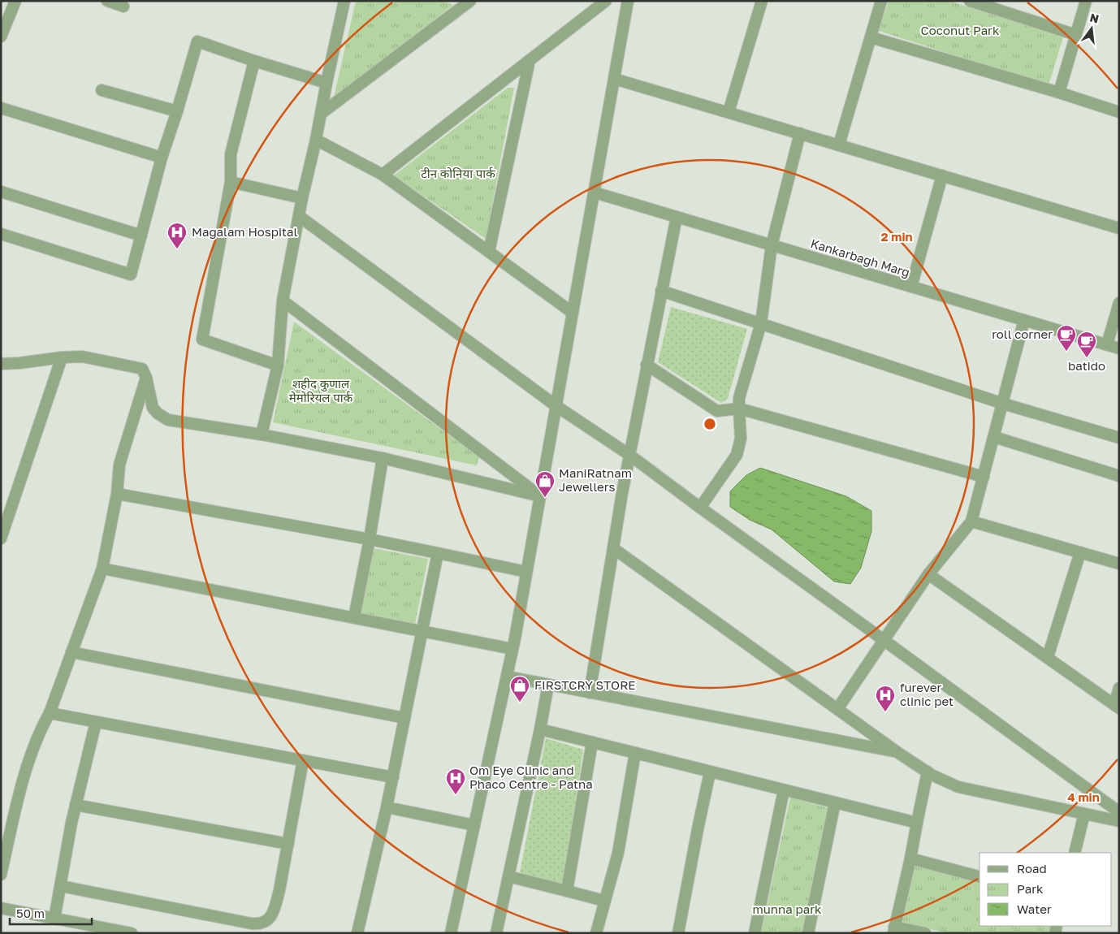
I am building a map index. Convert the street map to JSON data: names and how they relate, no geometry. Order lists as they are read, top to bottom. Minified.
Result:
{"streets":{"street":["Kankarbagh Marg"]},"parks":["Coconut Park","टीन कोनिया पार्क","शहीद कुणाल मेमोरियल पार्क","munna park"],"places":{"hospital":["Magalam Hospital","furever clinic pet","Om Eye Clinic and Phaco Centre - Patna"],"cafe":["roll corner","batido"],"shop":["ManiRatnam Jewellers","FIRSTCRY STORE"]},"legend":["Road","Park","Water"],"scale_bar":"50 m","north":"top","rings":["2 min","4 min"]}
